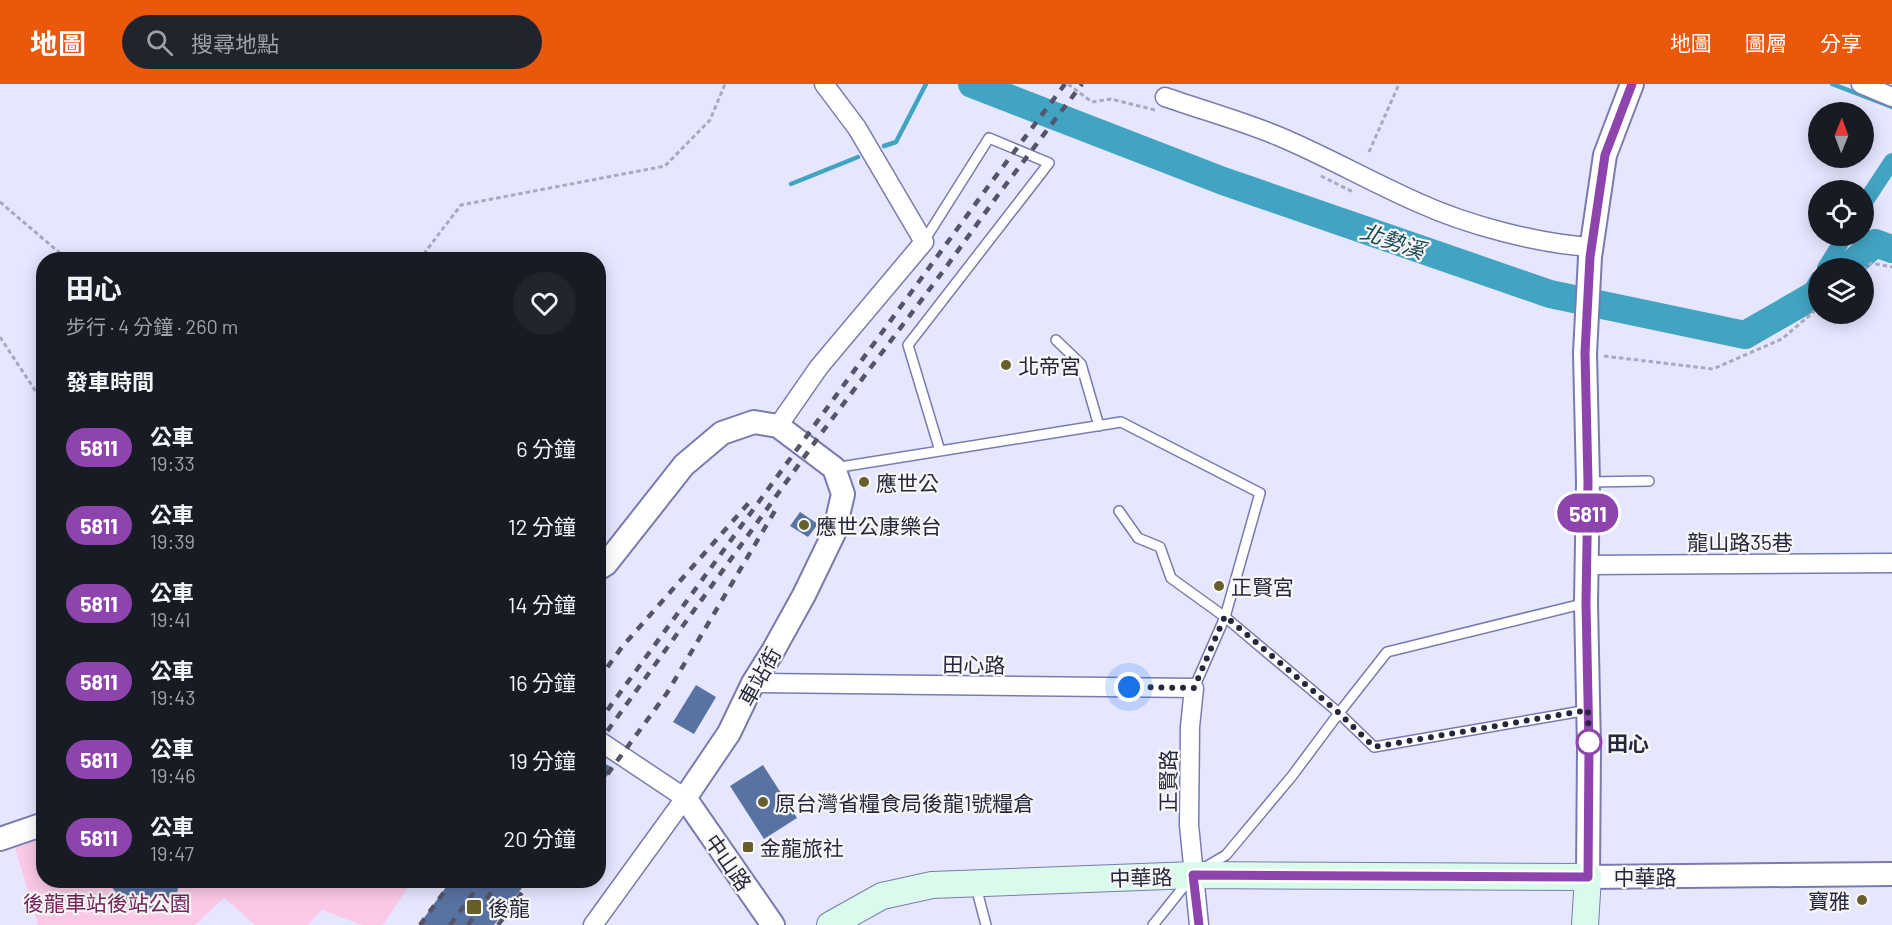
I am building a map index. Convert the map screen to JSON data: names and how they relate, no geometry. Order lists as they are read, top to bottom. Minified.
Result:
{"streets":{"main road":["中華路"],"street":["龍山路35巷","田心路","車站街","正賢路","中山路"]},"crossings":[["田心路","車站街"],["田心路","正賢路"],["車站街","中山路"],["正賢路","中華路"]],"water":["北勢溪"],"parks":["後龍車站後站公園"],"places":{"other":["北帝宮","應世公","應世公康樂台","正賢宮","田心","原台灣省糧食局後龍1號糧倉","寶雅"],"transit":["金龍旅社","後龍"]},"lines":["bus line 5811"],"north":"top","page":{"header":"地圖","search":"搜尋地點","nav":["地圖","圖層","分享"],"on_map":"5811","heading":[["田心","步行 · 4 分鐘 · 260 m"],"發車時間"],"list":[{"mark":"5811","name":"公車","note":"19:33","value":"6 分鐘"},{"mark":"5811","name":"公車","note":"19:39","value":"12 分鐘"},{"mark":"5811","name":"公車","note":"19:41","value":"14 分鐘"},{"mark":"5811","name":"公車","note":"19:43","value":"16 分鐘"},{"mark":"5811","name":"公車","note":"19:46","value":"19 分鐘"},{"mark":"5811","name":"公車","note":"19:47","value":"20 分鐘"}]}}
